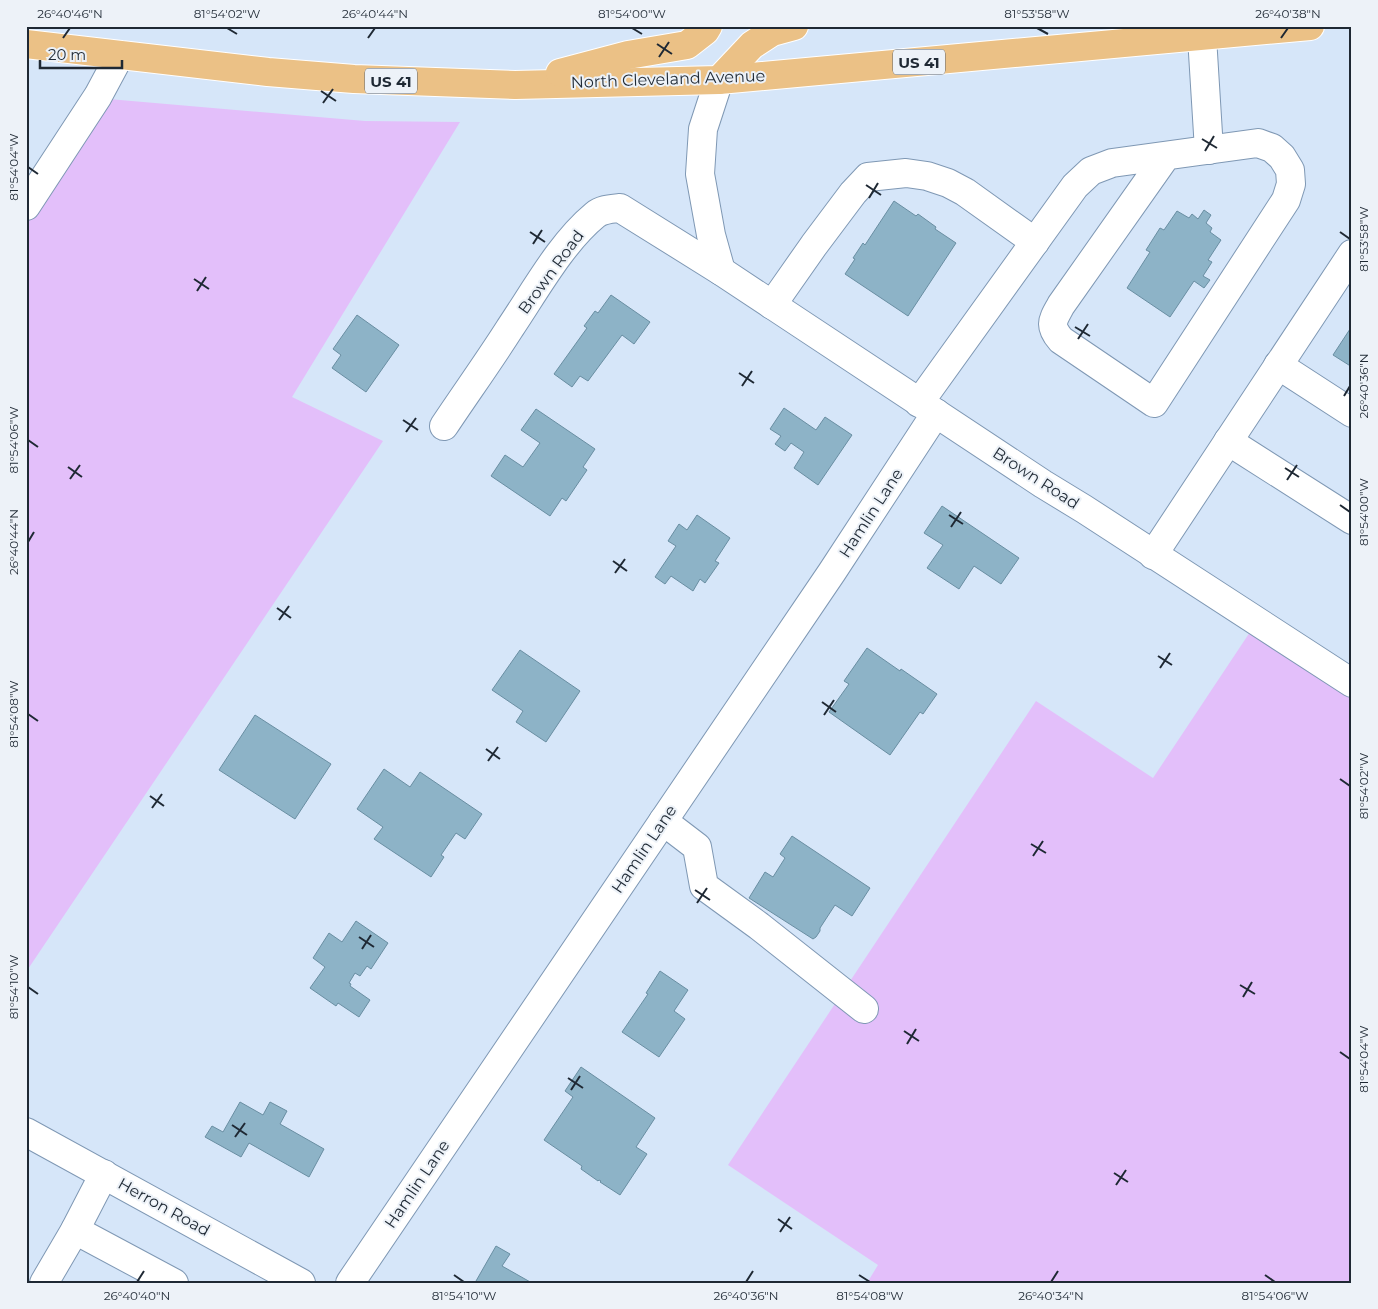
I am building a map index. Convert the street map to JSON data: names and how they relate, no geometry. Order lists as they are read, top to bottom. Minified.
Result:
{"streets":{"main road":["US 41","North Cleveland Avenue"],"street":["Brown Road","Hamlin Lane","Herron Road"]},"crossings":[["Brown Road","Hamlin Lane"]],"scale_bar":"20 m","coordinates":["26°40'46\"N","81°54'02\"W","26°40'44\"N","81°54'00\"W","81°53'58\"W","26°40'38\"N","81°54'04\"W","26°40'36\"N","81°54'06\"W","81°54'08\"W","81°54'10\"W","26°40'40\"N","26°40'34\"N"]}
